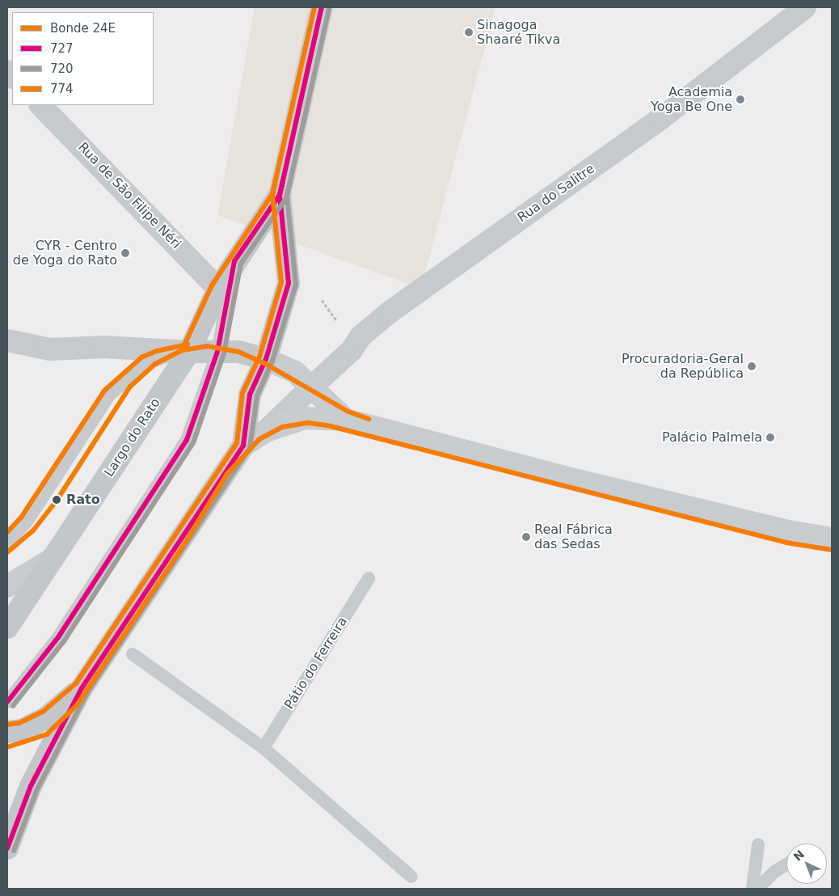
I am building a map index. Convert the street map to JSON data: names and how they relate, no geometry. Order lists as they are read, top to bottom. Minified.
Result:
{"streets":{"main road":["Largo do Rato"],"street":["Rua do Salitre","Rua de São Filipe Néri"],"lane":["Pátio do Ferreira"]},"crossings":[["Rua de São Filipe Néri","Largo do Rato"]],"places":["Sinagoga Shaaré Tikva","Academia Yoga Be One","CYR - Centro de Yoga do Rato","Procuradoria-Geral da República","Palácio Palmela","Rato","Real Fábrica das Sedas"],"lines":["transit line 727","transit line 774","transit line 720","tram line 24E"],"legend":["Bonde 24E","727","720","774"],"north":"top left"}
